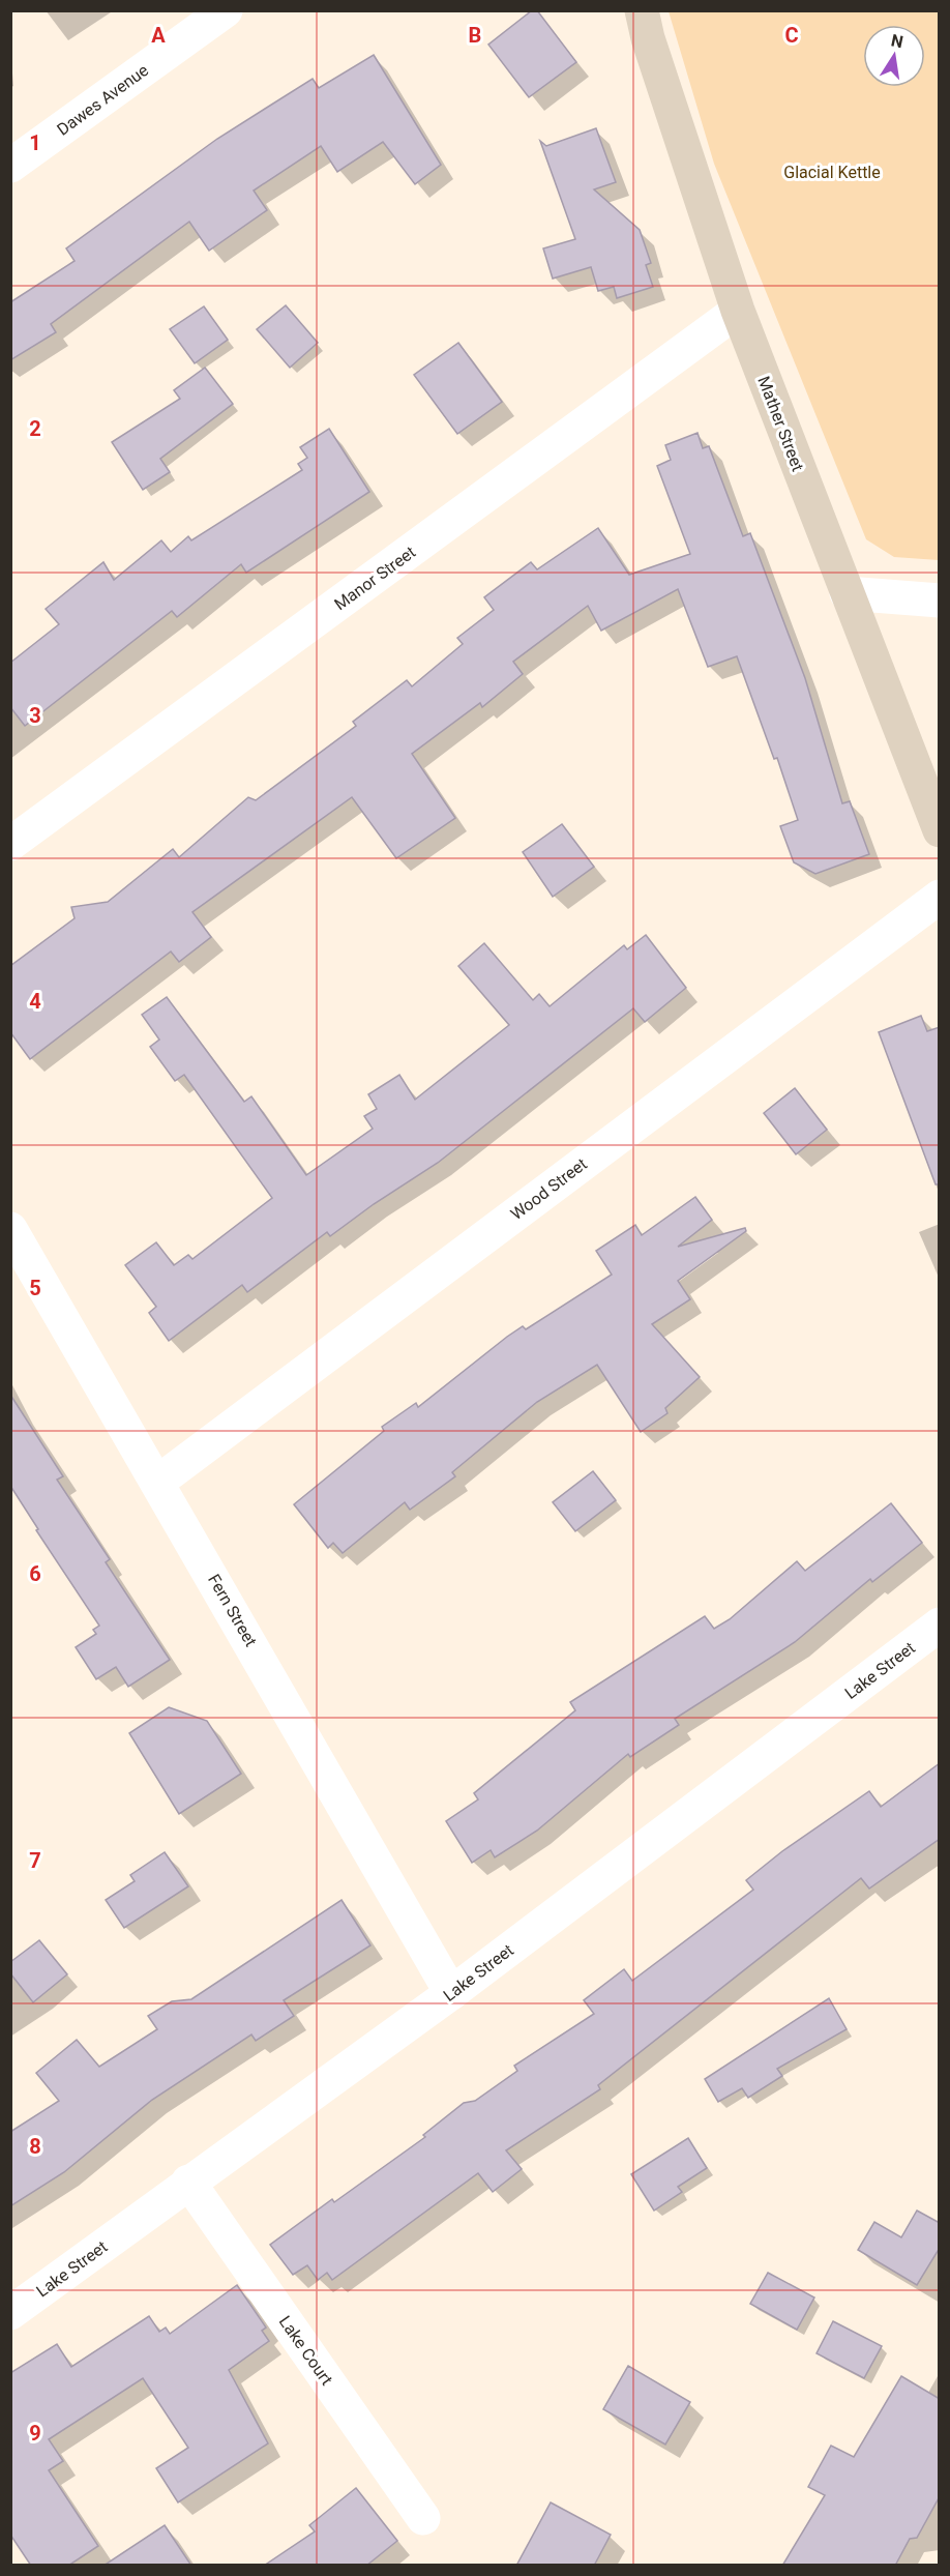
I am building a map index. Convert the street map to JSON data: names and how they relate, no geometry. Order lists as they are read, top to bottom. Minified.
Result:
{"streets":{"street":["Dawes Avenue","Mather Street","Manor Street","Wood Street","Fern Street","Lake Street","Lake Court"]},"crossings":[["Mather Street","Manor Street"],["Wood Street","Fern Street"],["Fern Street","Lake Street"],["Lake Street","Lake Court"]],"parks":["Glacial Kettle"],"north":"top","grid":{"columns":["A","B","C"],"rows":["1","2","3","4","5","6","7","8","9"]}}
